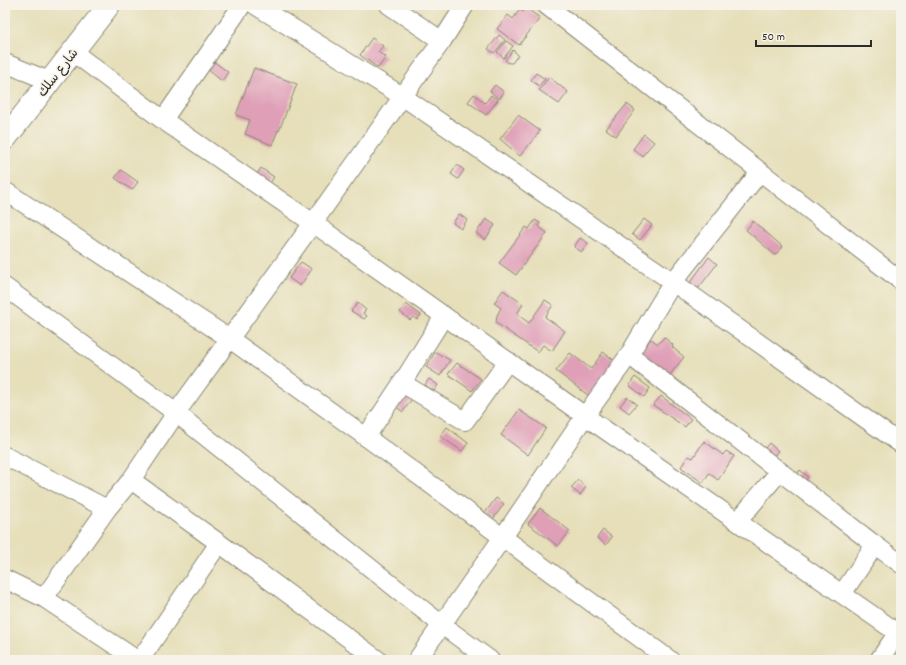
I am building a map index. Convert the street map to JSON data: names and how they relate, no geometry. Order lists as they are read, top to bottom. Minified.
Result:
{"streets":{"street":["شارع سلك"]},"scale_bar":"50 m"}
